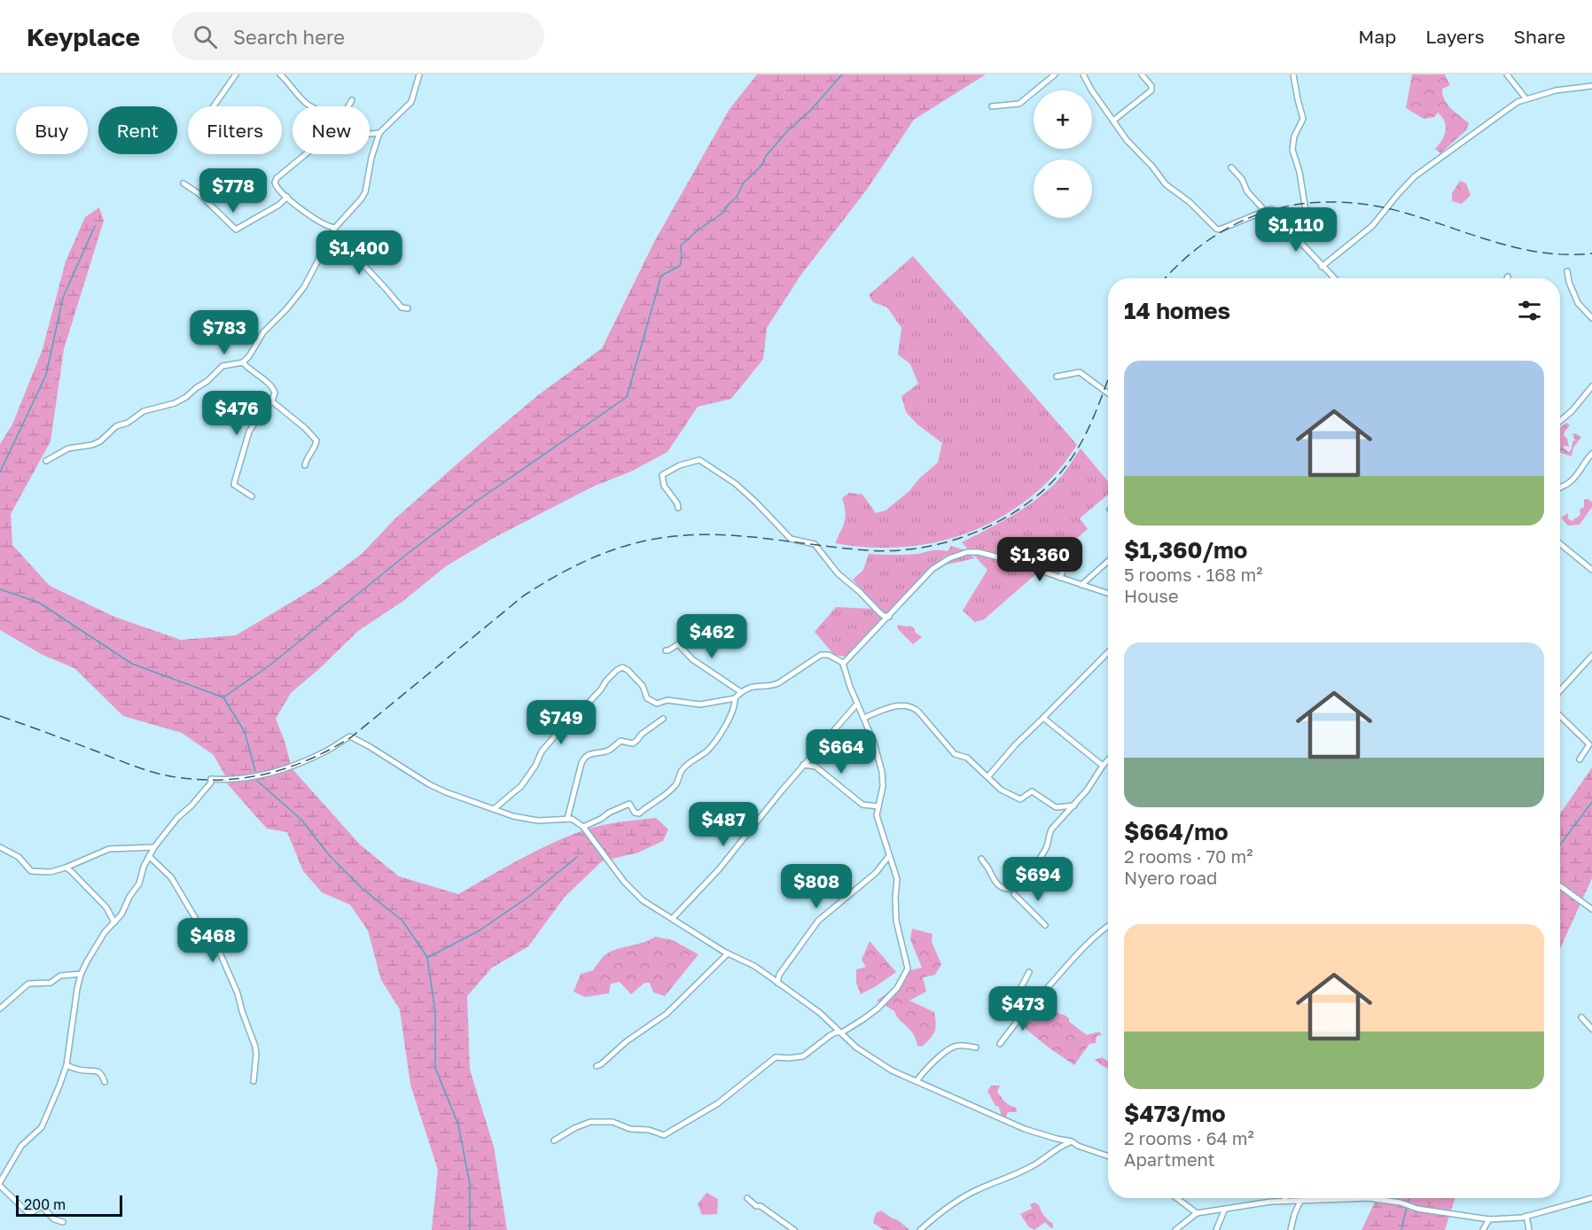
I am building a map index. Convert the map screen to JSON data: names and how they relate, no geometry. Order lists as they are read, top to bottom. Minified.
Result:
{"scale_bar":"200 m","page":{"header":"Keyplace","search":"Search here","nav":["Map","Layers","Share"],"map_buttons":["+","−"],"chip":["Buy","Rent","Filters","New"],"price":["$778","$1,110","$1,400","$783","$476","$1,360","$462","$749","$664","$487","$694","$808","$468","$473"],"heading":"14 homes","list":[{"name":"$1,360/mo","note":"5 rooms · 168 m² · House"},{"name":"$664/mo","note":"2 rooms · 70 m² · Nyero road"},{"name":"$473/mo","note":"2 rooms · 64 m² · Apartment"}],"scale":"200 m"}}
